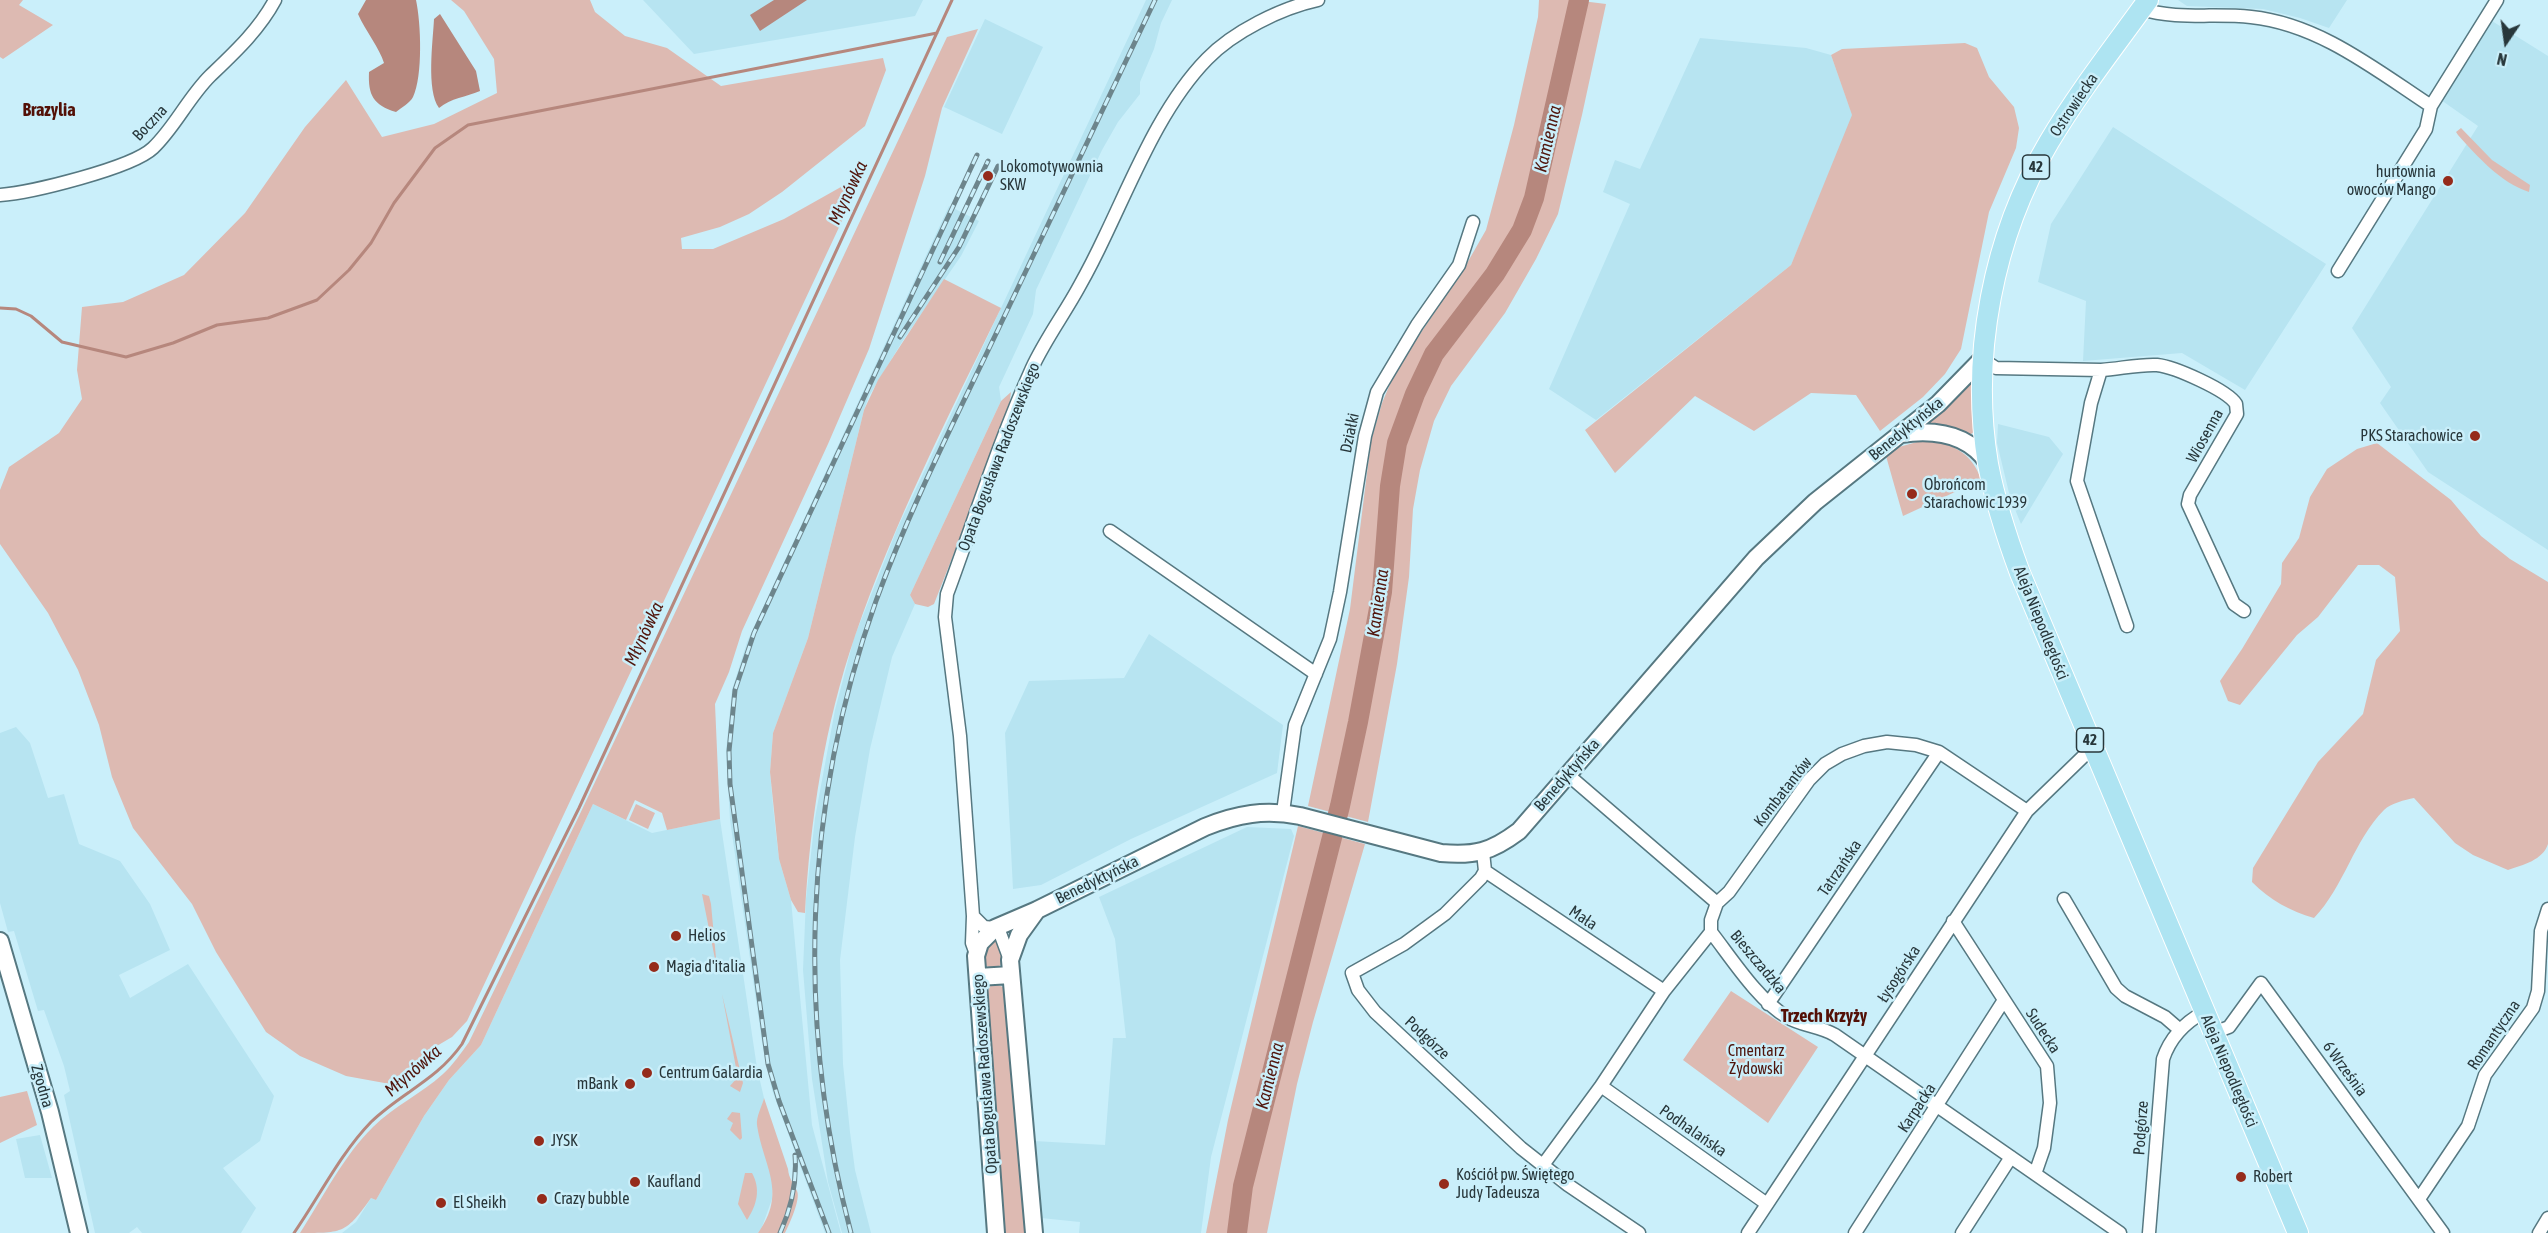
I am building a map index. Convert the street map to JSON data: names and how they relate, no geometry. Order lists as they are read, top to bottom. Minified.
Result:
{"streets":{"main road":["Ostrowiecka","42","Aleja Niepodległości"],"street":["Boczna","Benedyktyńska","Działki","Wiosenna","Opata Bogusława Radoszewskiego","Kombatantów","Tatrzańska","Mała","Bieszczadzka","Łysogórska","Sudecka","Romantyczna","Podgórze","6 Września","Zgodna","Karpacka","Podhalańska"]},"crossings":[["Ostrowiecka","Benedyktyńska"],["Ostrowiecka","Aleja Niepodległości"],["Benedyktyńska","Działki"],["Benedyktyńska","Opata Bogusława Radoszewskiego"],["Benedyktyńska","Aleja Niepodległości"],["Aleja Niepodległości","Łysogórska"],["Aleja Niepodległości","Podgórze"],["Aleja Niepodległości","6 Września"],["Kombatantów","Tatrzańska"],["Kombatantów","Bieszczadzka"],["Kombatantów","Łysogórska"],["Tatrzańska","Bieszczadzka"],["Mała","Podgórze"],["Bieszczadzka","Łysogórska"],["Bieszczadzka","Sudecka"],["Bieszczadzka","Karpacka"],["Łysogórska","Sudecka"],["Łysogórska","Podhalańska"],["Sudecka","Karpacka"],["Romantyczna","6 Września"]],"districts":["Brazylia","Trzech Krzyży"],"water":["Kamienna","Młynówka"],"parks":["Cmentarz Żydowski"],"places":["Lokomotywownia SKW","hurtownia owoców Mango","PKS Starachowice","Obrońcom Starachowic 1939","Helios","Magia d'italia","Centrum Galardia","mBank","JYSK","Robert","Kaufland","Kościół pw. Świętego Judy Tadeusza","Crazy bubble","El Sheikh"],"north":"bottom"}
